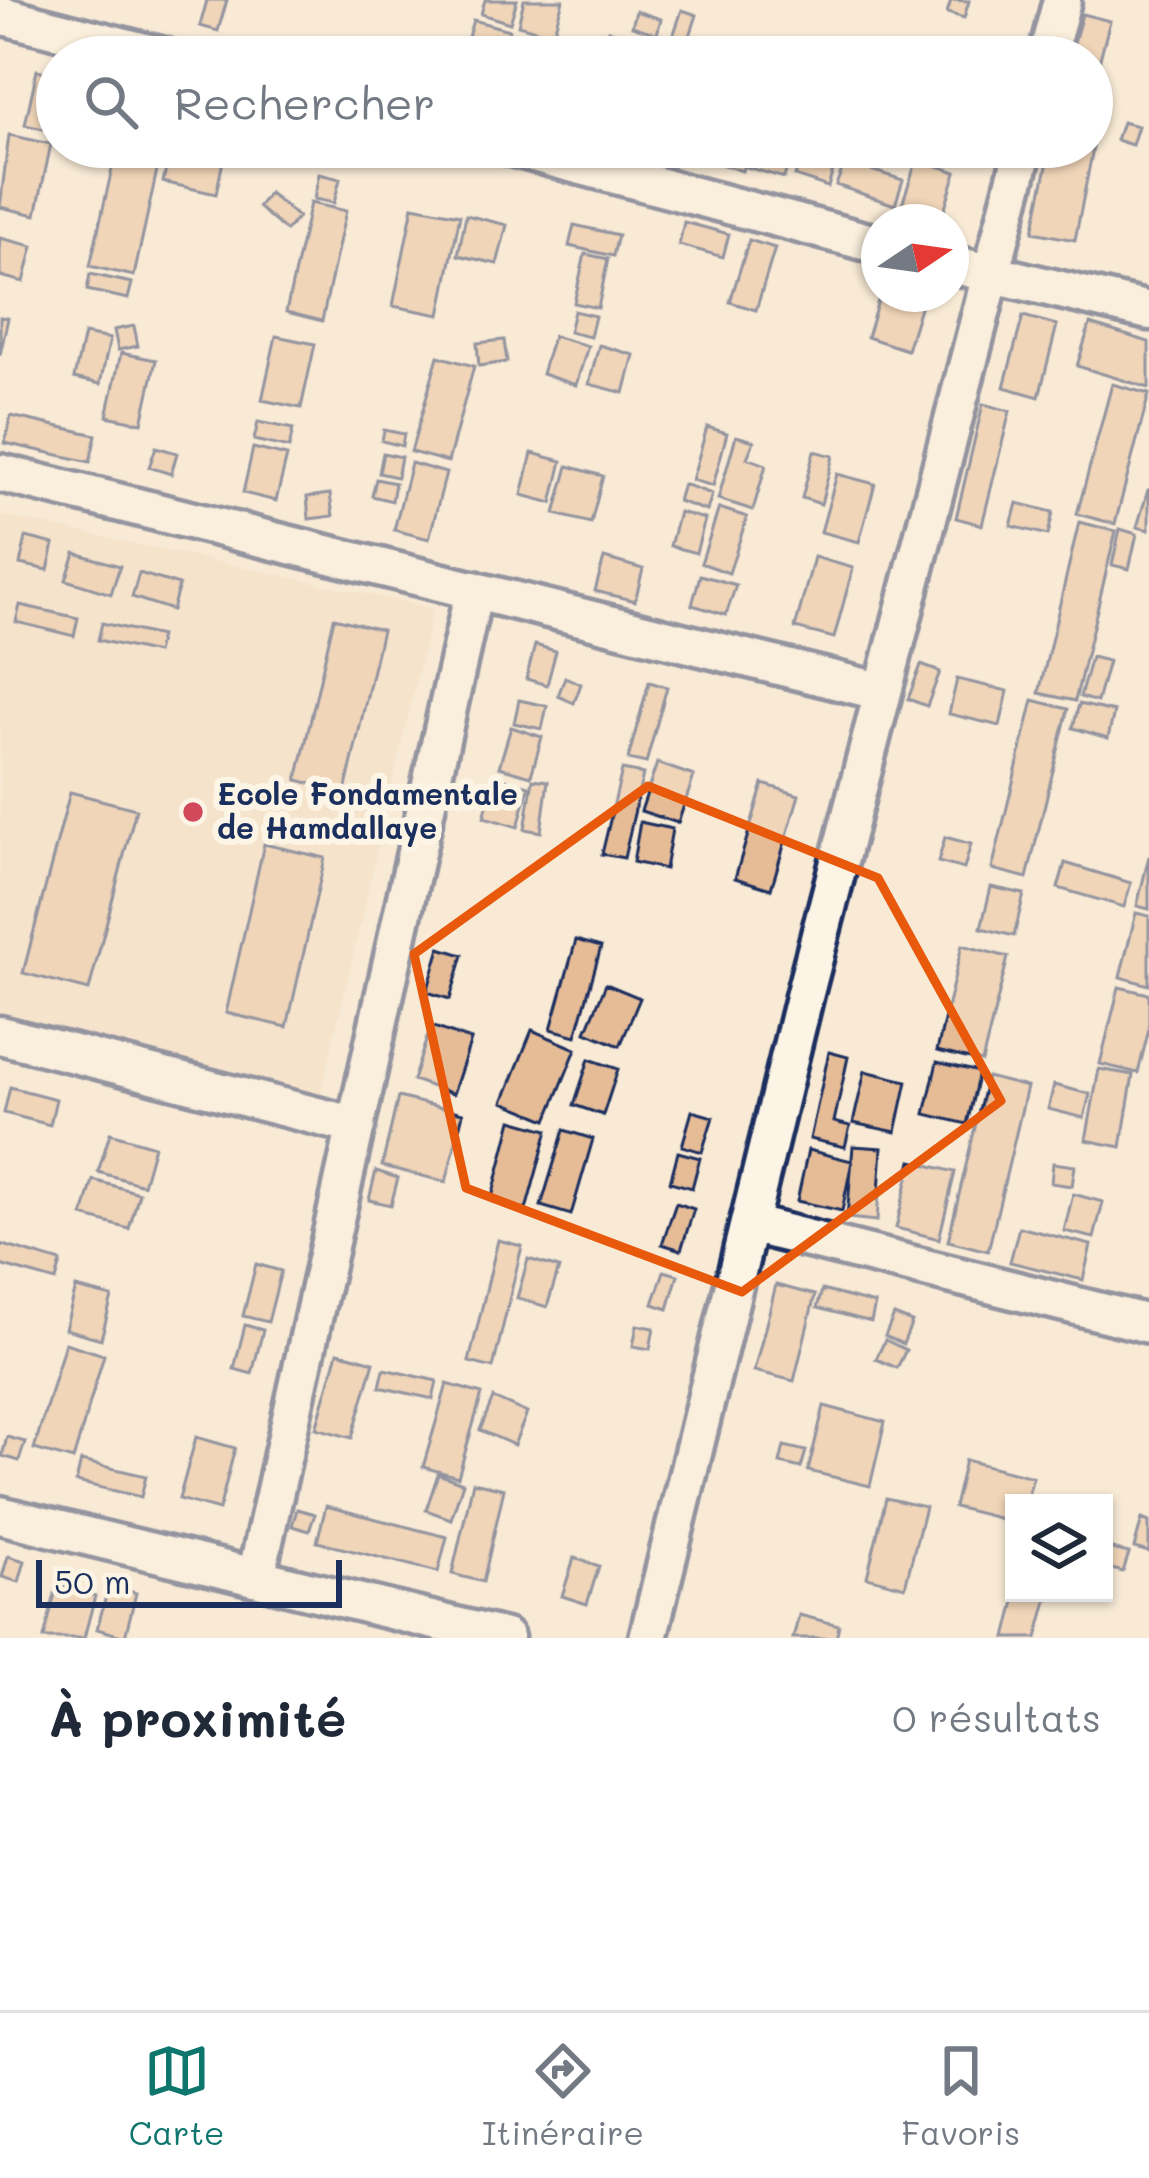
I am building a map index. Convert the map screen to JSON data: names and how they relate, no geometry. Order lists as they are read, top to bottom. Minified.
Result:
{"places":["Ecole Fondamentale de Hamdallaye"],"scale_bar":"50 m","north":"right","page":{"search":"Rechercher","scale":"50 m","heading":["À proximité","0 résultats"],"nav":["Carte","Itinéraire","Favoris"]}}
